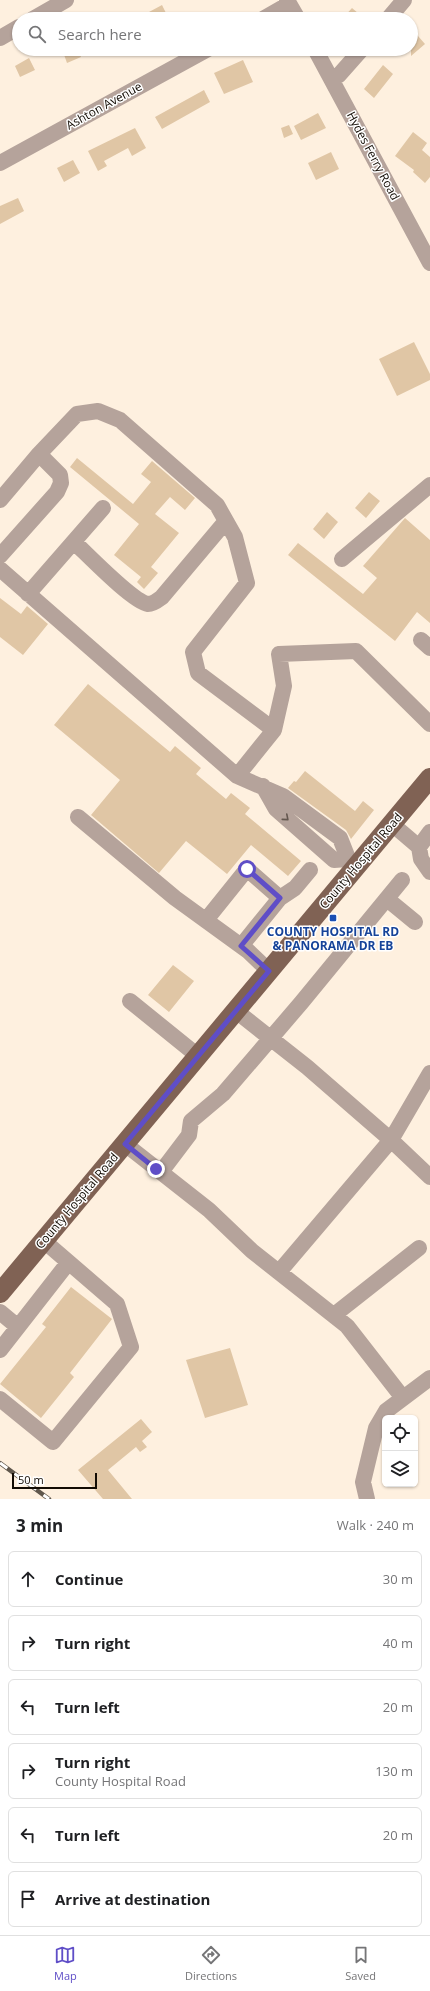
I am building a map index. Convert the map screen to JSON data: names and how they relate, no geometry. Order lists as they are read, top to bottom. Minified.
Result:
{"streets":{"main road":["County Hospital Road"],"street":["Ashton Avenue","Hydes Ferry Road"]},"places":{"transit":["COUNTY HOSPITAL RD & PANORAMA DR EB"]},"scale_bar":"50 m","page":{"search":"Search here","scale":"50 m","heading":["3 min","Walk · 240 m"],"list":[["Continue","30 m"],["Turn right","40 m"],["Turn left","20 m"],["Turn right","County Hospital Road","130 m"],["Turn left","20 m"],"Arrive at destination"],"nav":["Map","Directions","Saved"]}}
